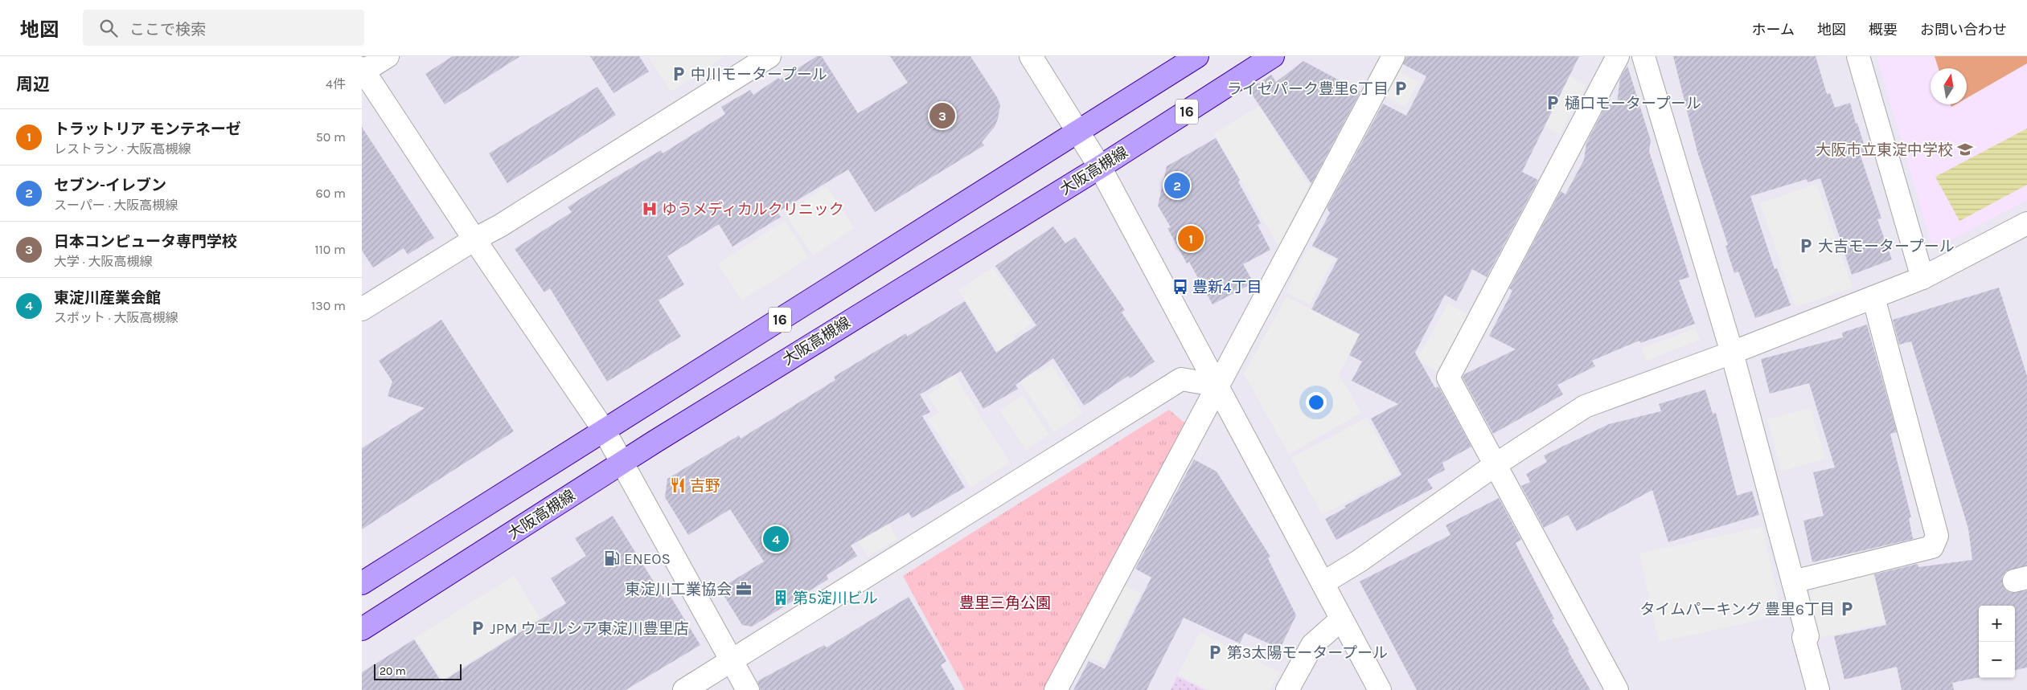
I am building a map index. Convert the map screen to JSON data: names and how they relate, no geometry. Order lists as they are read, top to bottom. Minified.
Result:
{"streets":{"main road":["16","大阪高槻線"]},"parks":["豊里三角公園"],"places":{"parking":["中川モータープール","ライゼパーク豊里6丁目","樋口モータープール","大吉モータープール","タイムパーキング 豊里6丁目","JPM ウエルシア東淀川豊里店","第3太陽モータープール"],"school or university":["大阪市立東淀中学校"],"hospital":["ゆうメディカルクリニック"],"bus stop":["豊新4丁目"],"restaurant":["吉野"],"fuel station":["ENEOS"],"office":["東淀川工業協会"],"building":["第5淀川ビル"]},"scale_bar":"20 m","north":"top","page":{"header":"地図","search":"ここで検索","nav":["ホーム","地図","概要","お問い合わせ"],"heading":["周辺","4件"],"pins":["3","2","1","4"],"list":[{"mark":"1","name":"トラットリア モンテネーゼ","note":"レストラン · 大阪高槻線","value":"50 m"},{"mark":"2","name":"セブン-イレブン","note":"スーパー · 大阪高槻線","value":"60 m"},{"mark":"3","name":"日本コンピュータ専門学校","note":"大学 · 大阪高槻線","value":"110 m"},{"mark":"4","name":"東淀川産業会館","note":"スポット · 大阪高槻線","value":"130 m"}],"map_buttons":["+","−"],"scale":"20 m"}}
